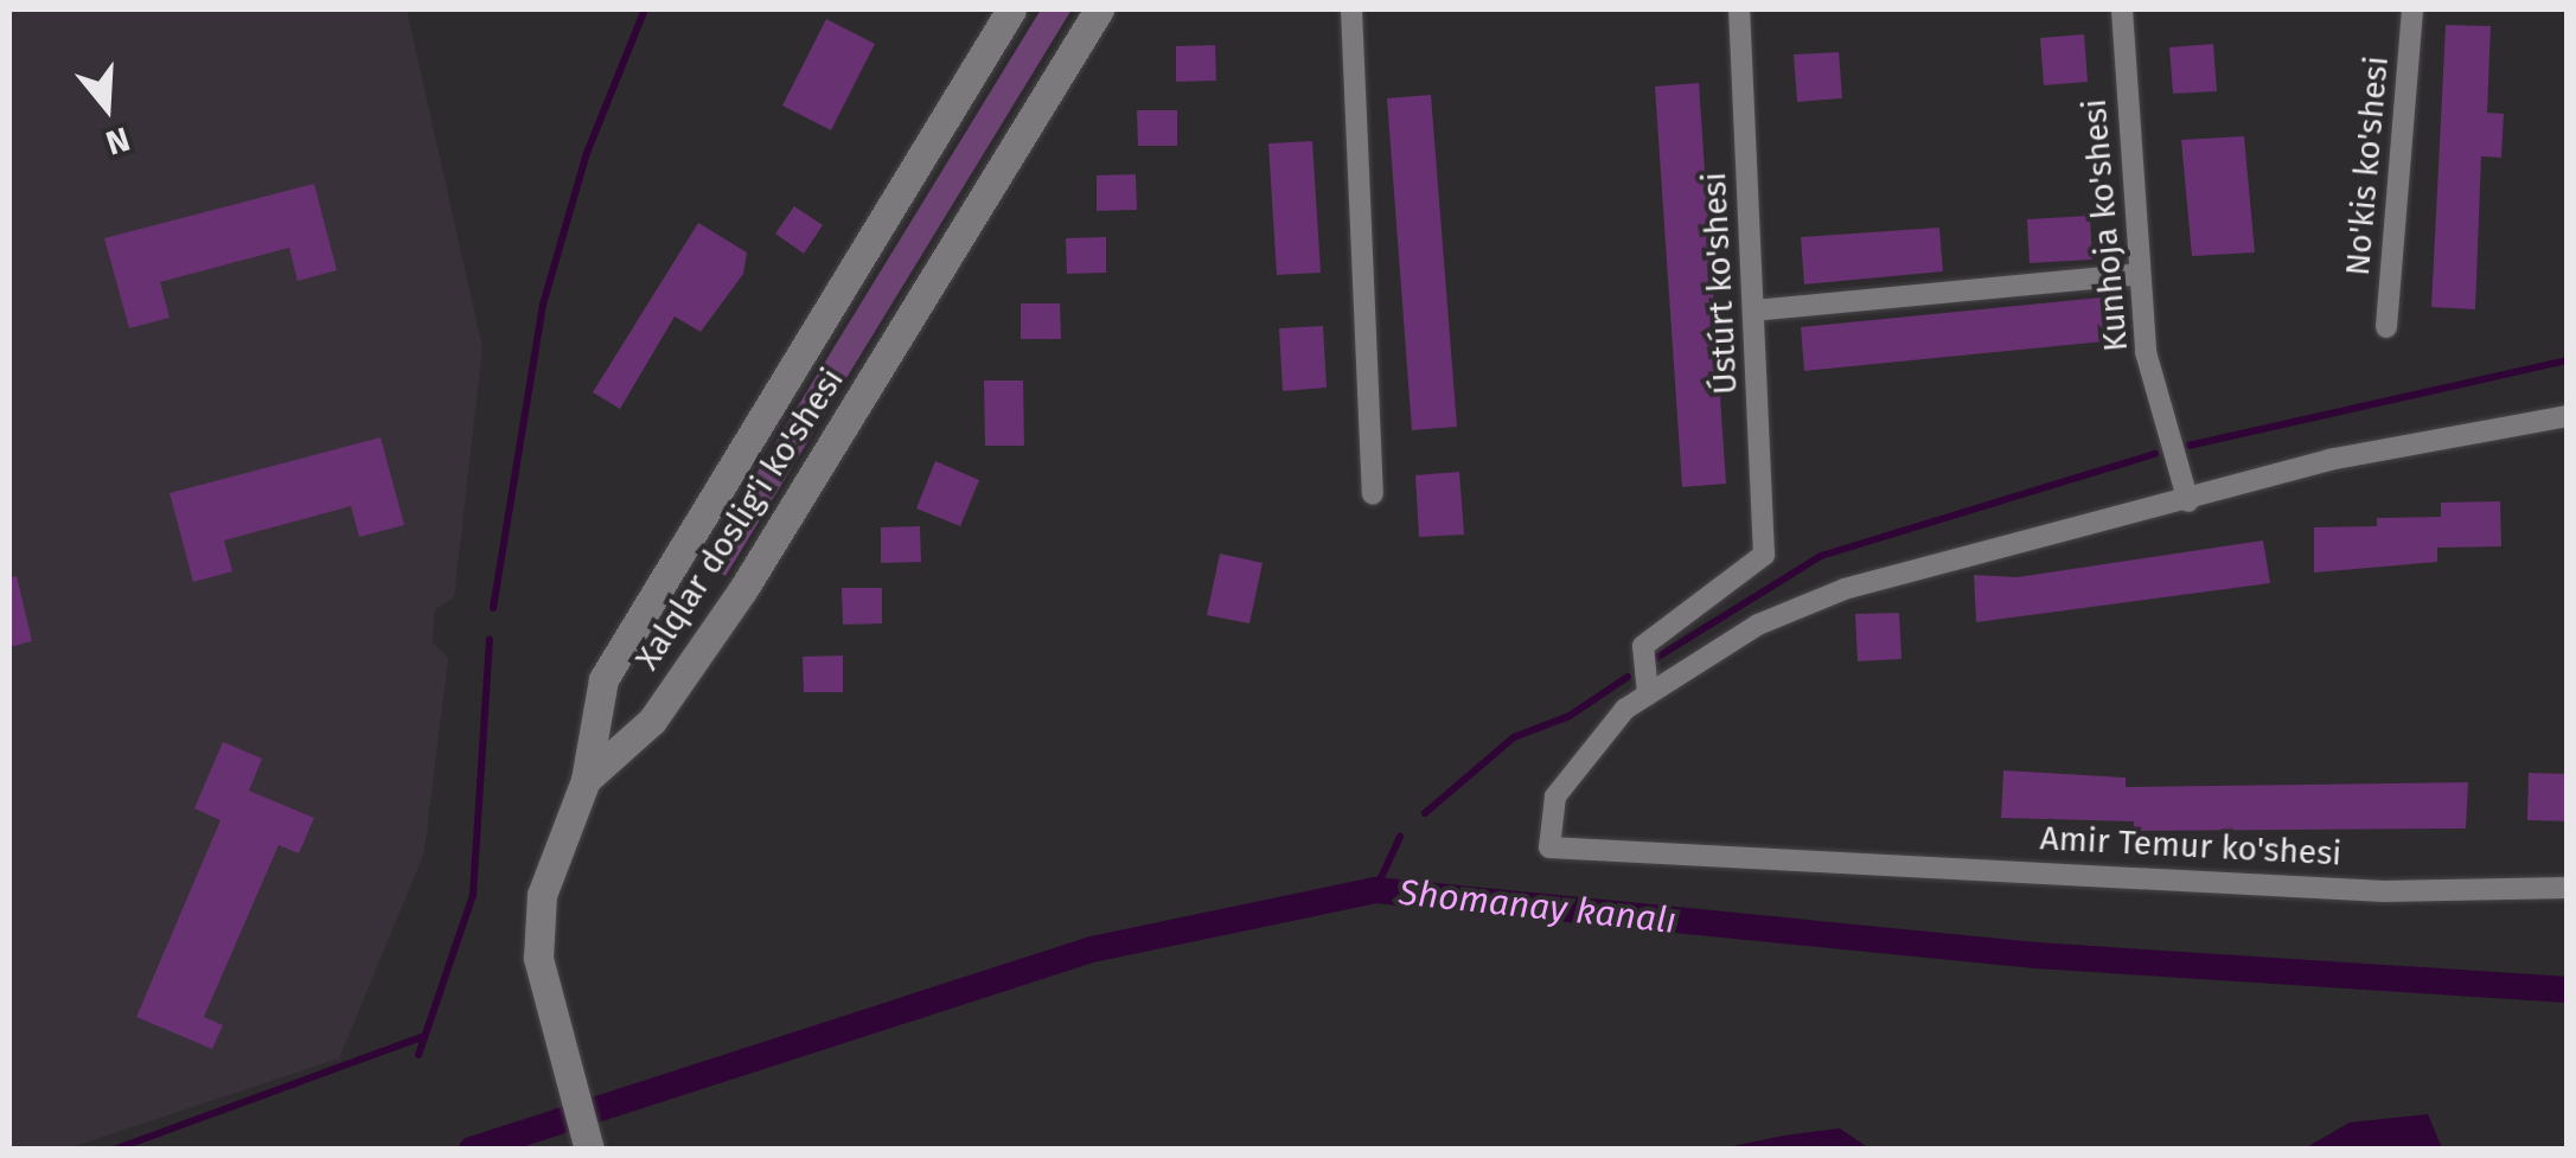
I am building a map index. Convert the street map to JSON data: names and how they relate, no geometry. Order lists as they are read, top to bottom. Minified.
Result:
{"streets":{"main road":["Xalqlar doslig'i ko'shesi"],"street":["No'kis ko'shesi","Kunhoja ko'shesi","Ústúrt ko'shesi","Amir Temur ko'shesi"]},"crossings":[["Ústúrt ko'shesi","Amir Temur ko'shesi"]],"water":["Shomanay kanalı"],"north":"bottom"}
